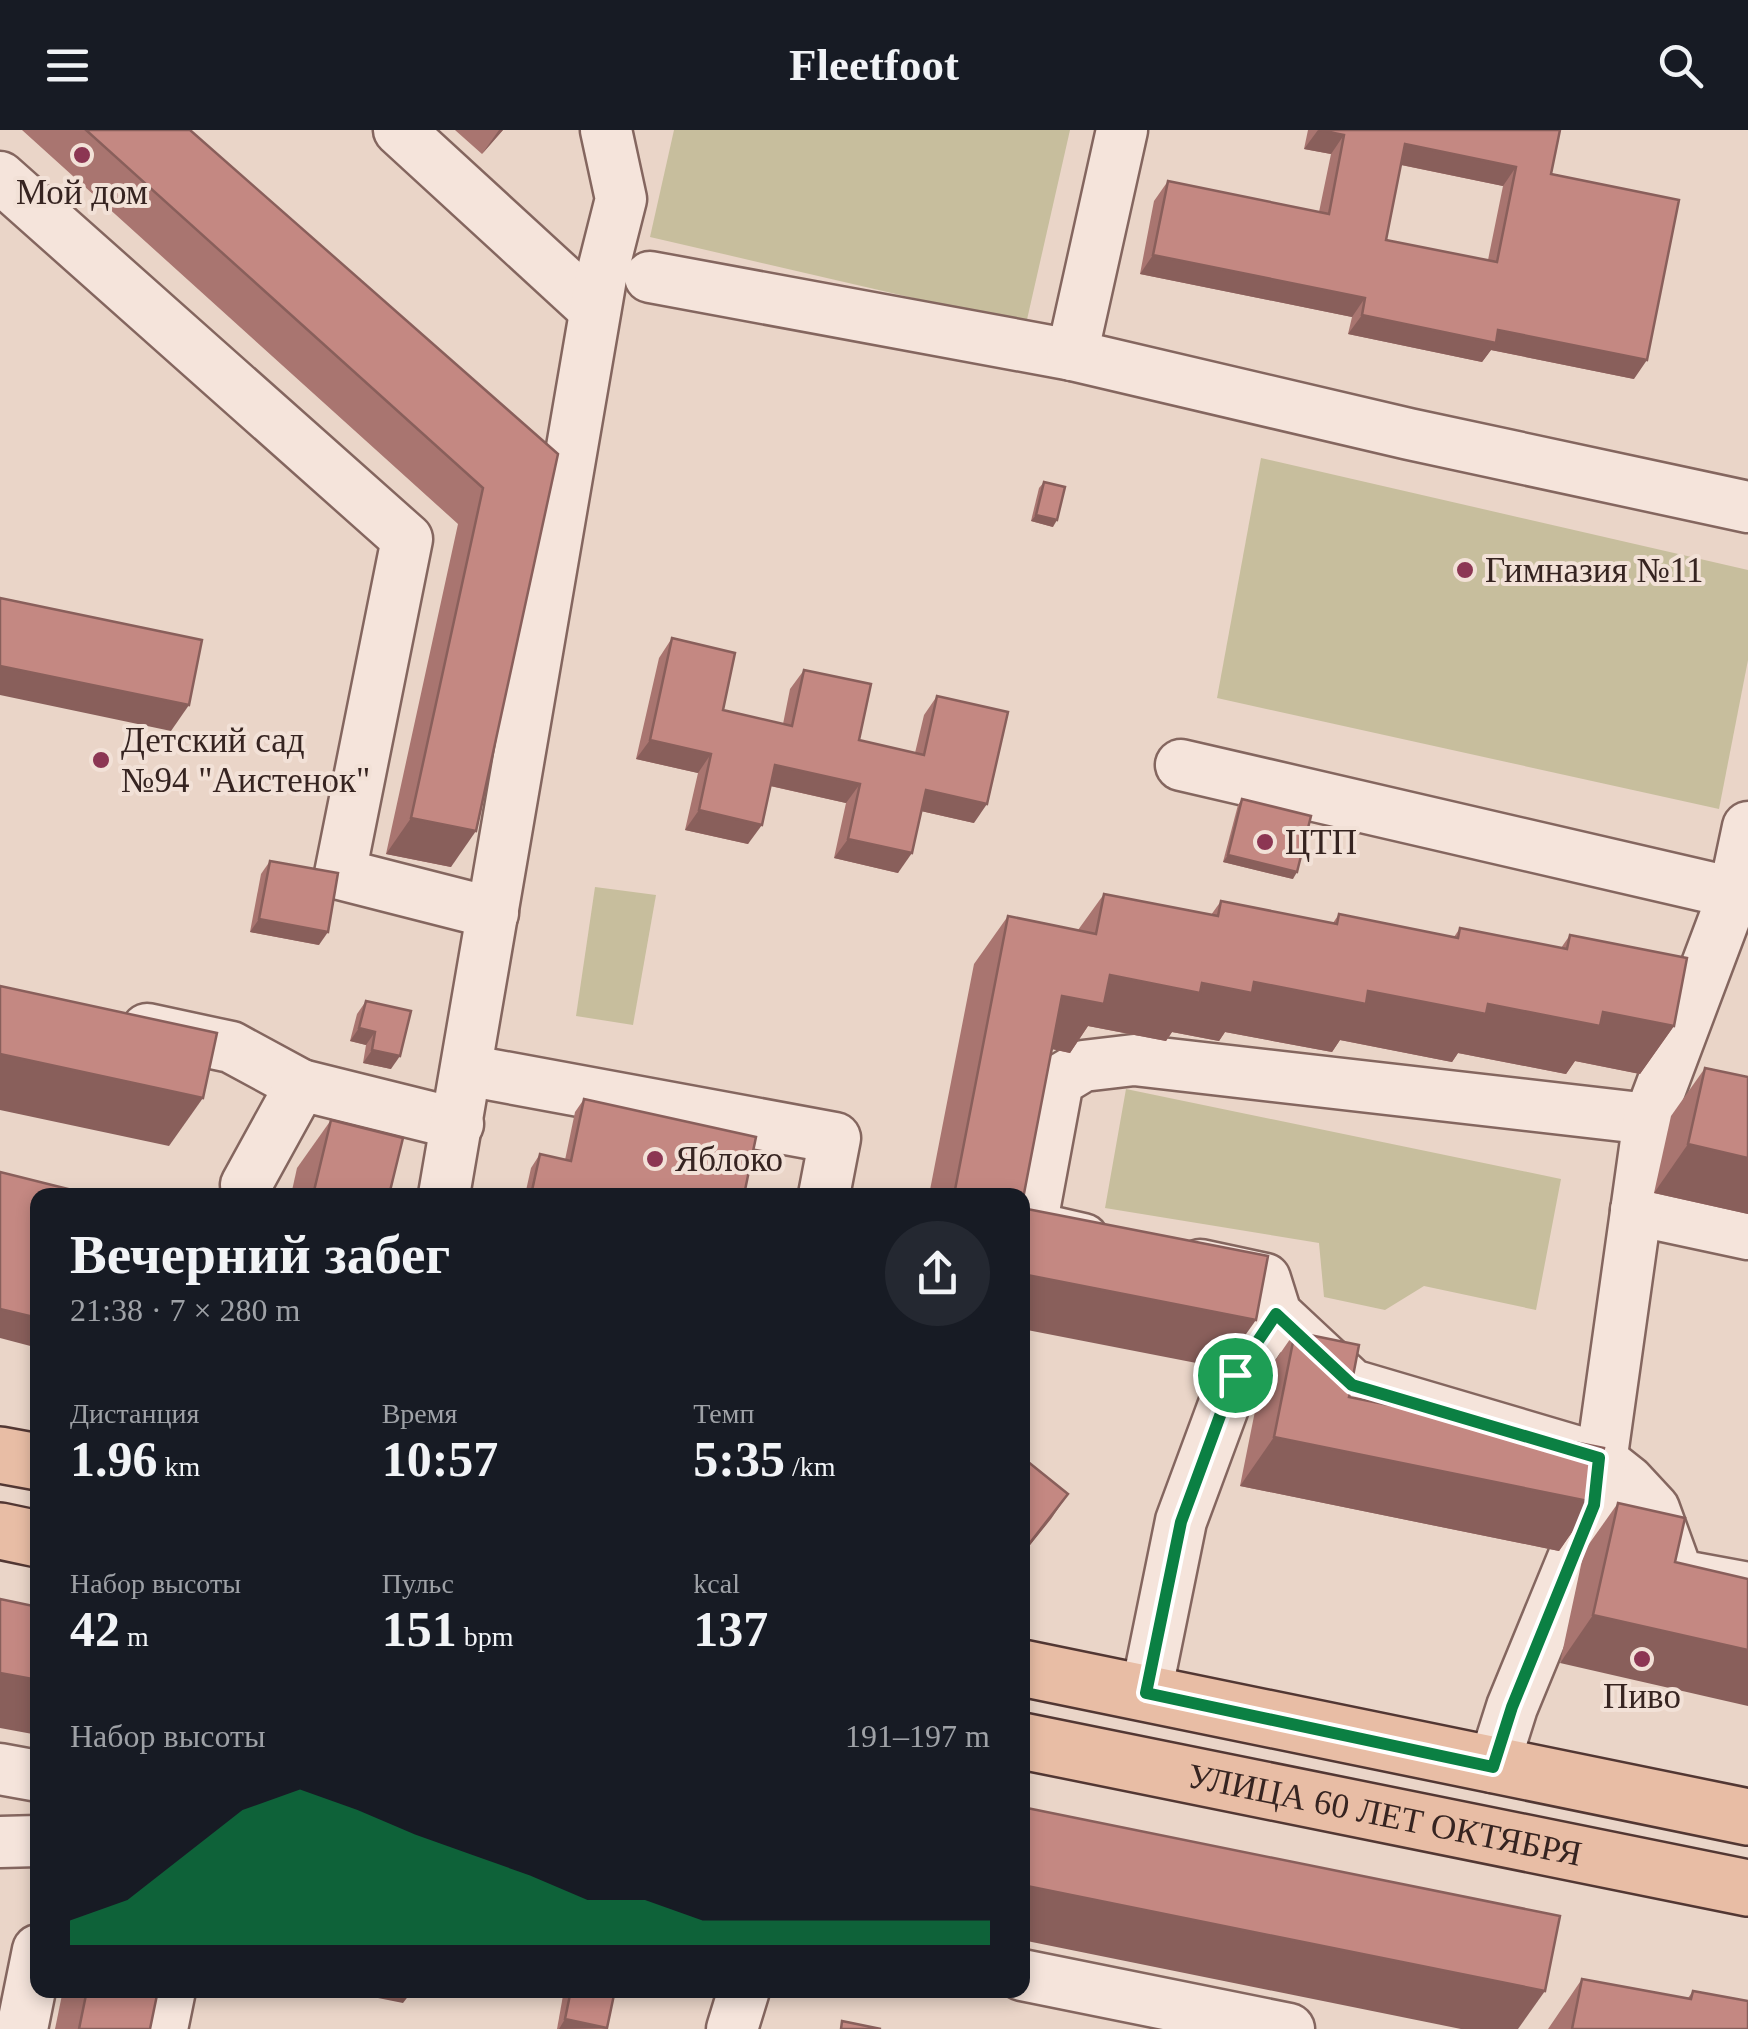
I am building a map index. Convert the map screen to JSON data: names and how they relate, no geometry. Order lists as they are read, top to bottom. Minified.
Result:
{"streets":{"main road":["УЛИЦА 60 ЛЕТ ОКТЯБРЯ"]},"places":["Мой дом","Гимназия №11","Детский сад №94 \"Аистенок\"","ЦТП","Яблоко","Пиво"],"page":{"header":"Fleetfoot","heading":["Вечерний забег","21:38 · 7 × 280 m"],"stats":[["Дистанция","1.96 km"],["Время","10:57"],["Темп","5:35 /km"],["Набор высоты","42 m"],["Пульс","151 bpm"],["kcal","137"]],"chart":["Набор высоты","191–197 m"]}}
